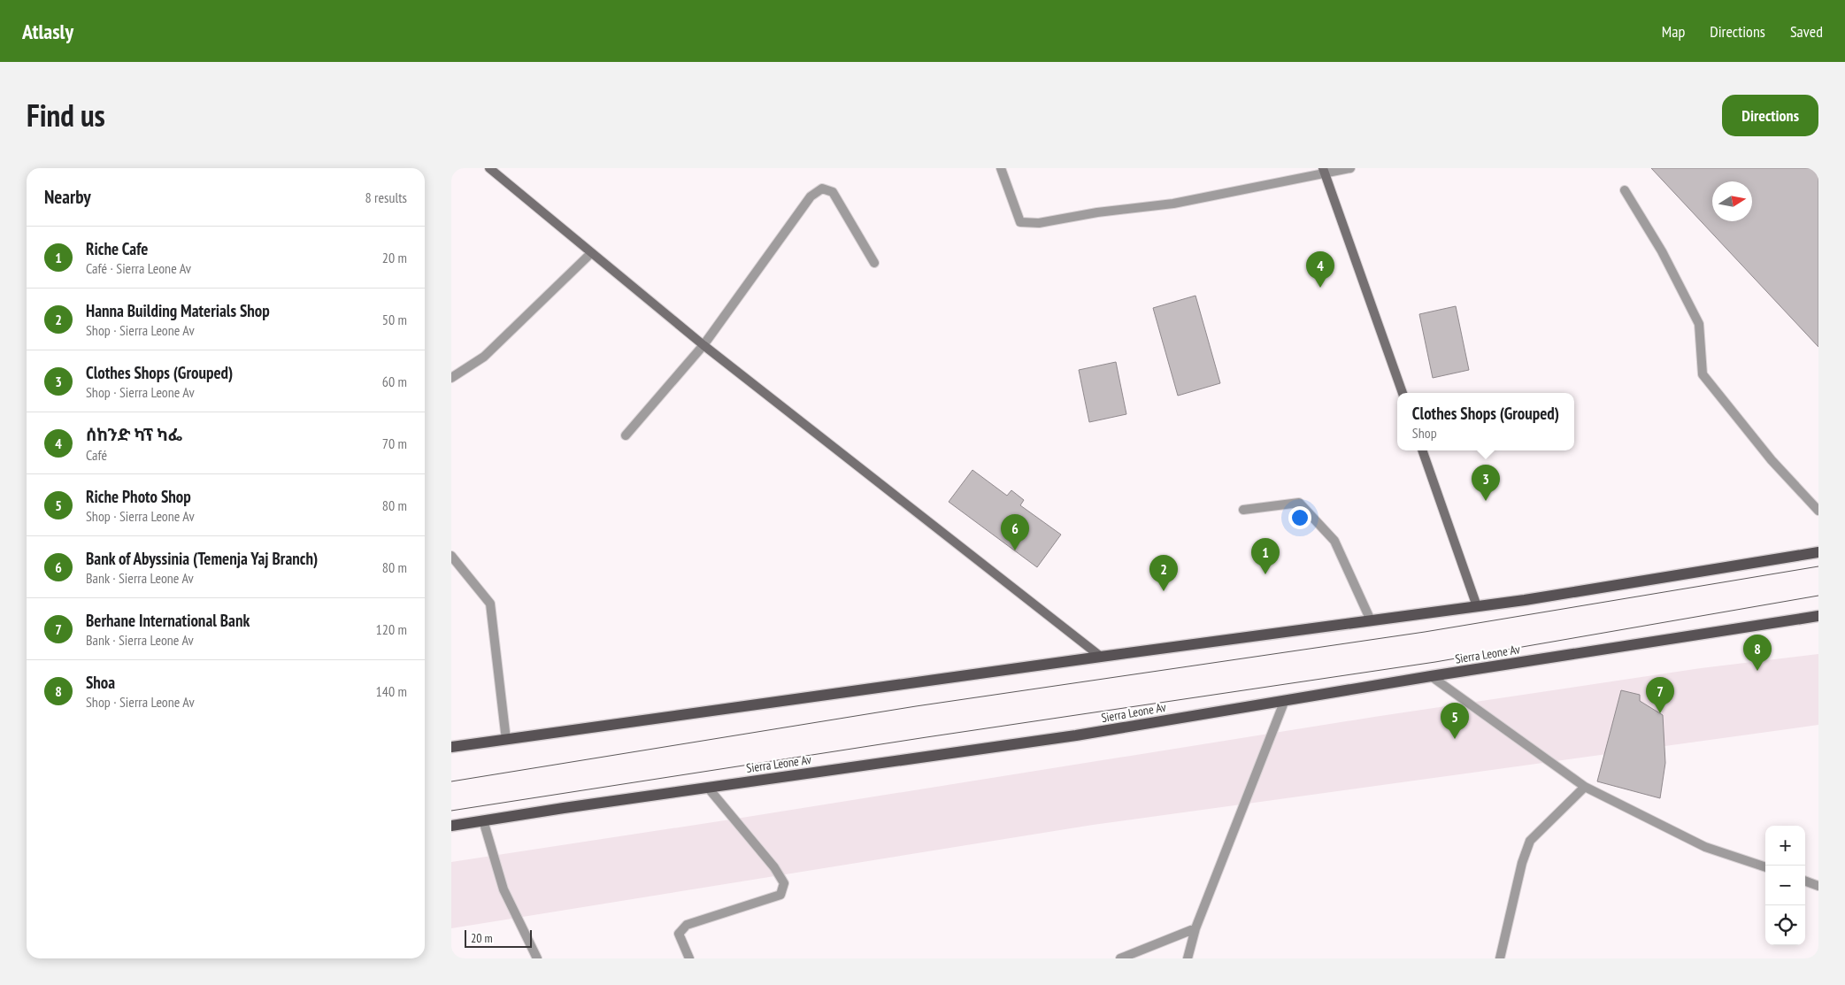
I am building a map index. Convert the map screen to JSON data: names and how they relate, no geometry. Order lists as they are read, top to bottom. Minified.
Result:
{"streets":{"main road":["Sierra Leone Av"]},"scale_bar":"20 m","north":"right","page":{"header":"Atlasly","nav":["Map","Directions","Saved"],"title":"Find us","buttons":"Directions","heading":["Nearby","8 results"],"list":[{"mark":"1","name":"Riche Cafe","note":"Café · Sierra Leone Av","value":"20 m"},{"mark":"2","name":"Hanna Building Materials Shop","note":"Shop · Sierra Leone Av","value":"50 m"},{"mark":"3","name":"Clothes Shops (Grouped)","note":"Shop · Sierra Leone Av","value":"60 m"},{"mark":"4","name":"ሰከንድ ካፕ ካፌ","note":"Café","value":"70 m"},{"mark":"5","name":"Riche Photo Shop","note":"Shop · Sierra Leone Av","value":"80 m"},{"mark":"6","name":"Bank of Abyssinia (Temenja Yaj Branch)","note":"Bank · Sierra Leone Av","value":"80 m"},{"mark":"7","name":"Berhane International Bank","note":"Bank · Sierra Leone Av","value":"120 m"},{"mark":"8","name":"Shoa","note":"Shop · Sierra Leone Av","value":"140 m"}],"pins":["4","3","6","1","2","8","7","5"],"popup":["Clothes Shops (Grouped)","Shop"],"map_buttons":["+","−"],"scale":"20 m"}}
